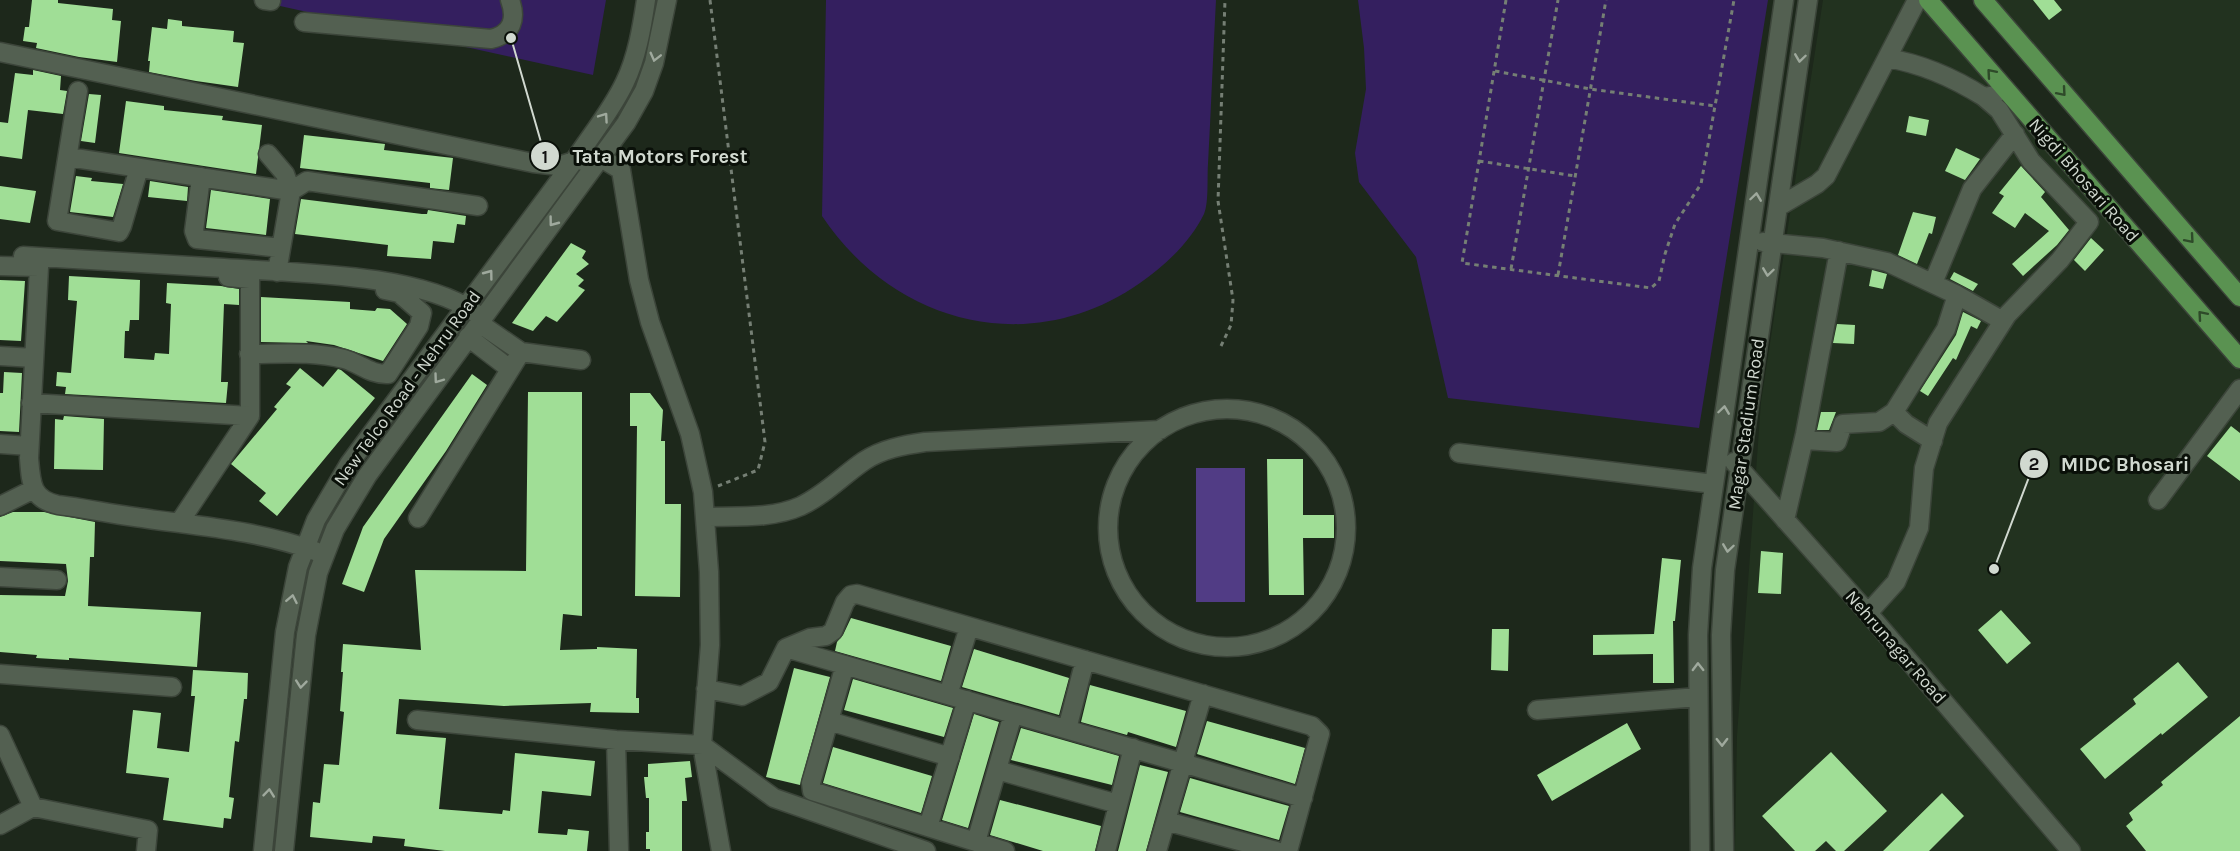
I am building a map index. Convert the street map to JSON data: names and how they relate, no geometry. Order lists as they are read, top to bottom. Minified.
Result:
{"streets":{"main road":["Nigdi Bhosari Road"],"street":["New Telco Road - Nehru Road","Magar Stadium Road","Nehrunagar Road"]},"crossings":[["Magar Stadium Road","Nehrunagar Road"]],"places":["Tata Motors Forest","MIDC Bhosari"]}
